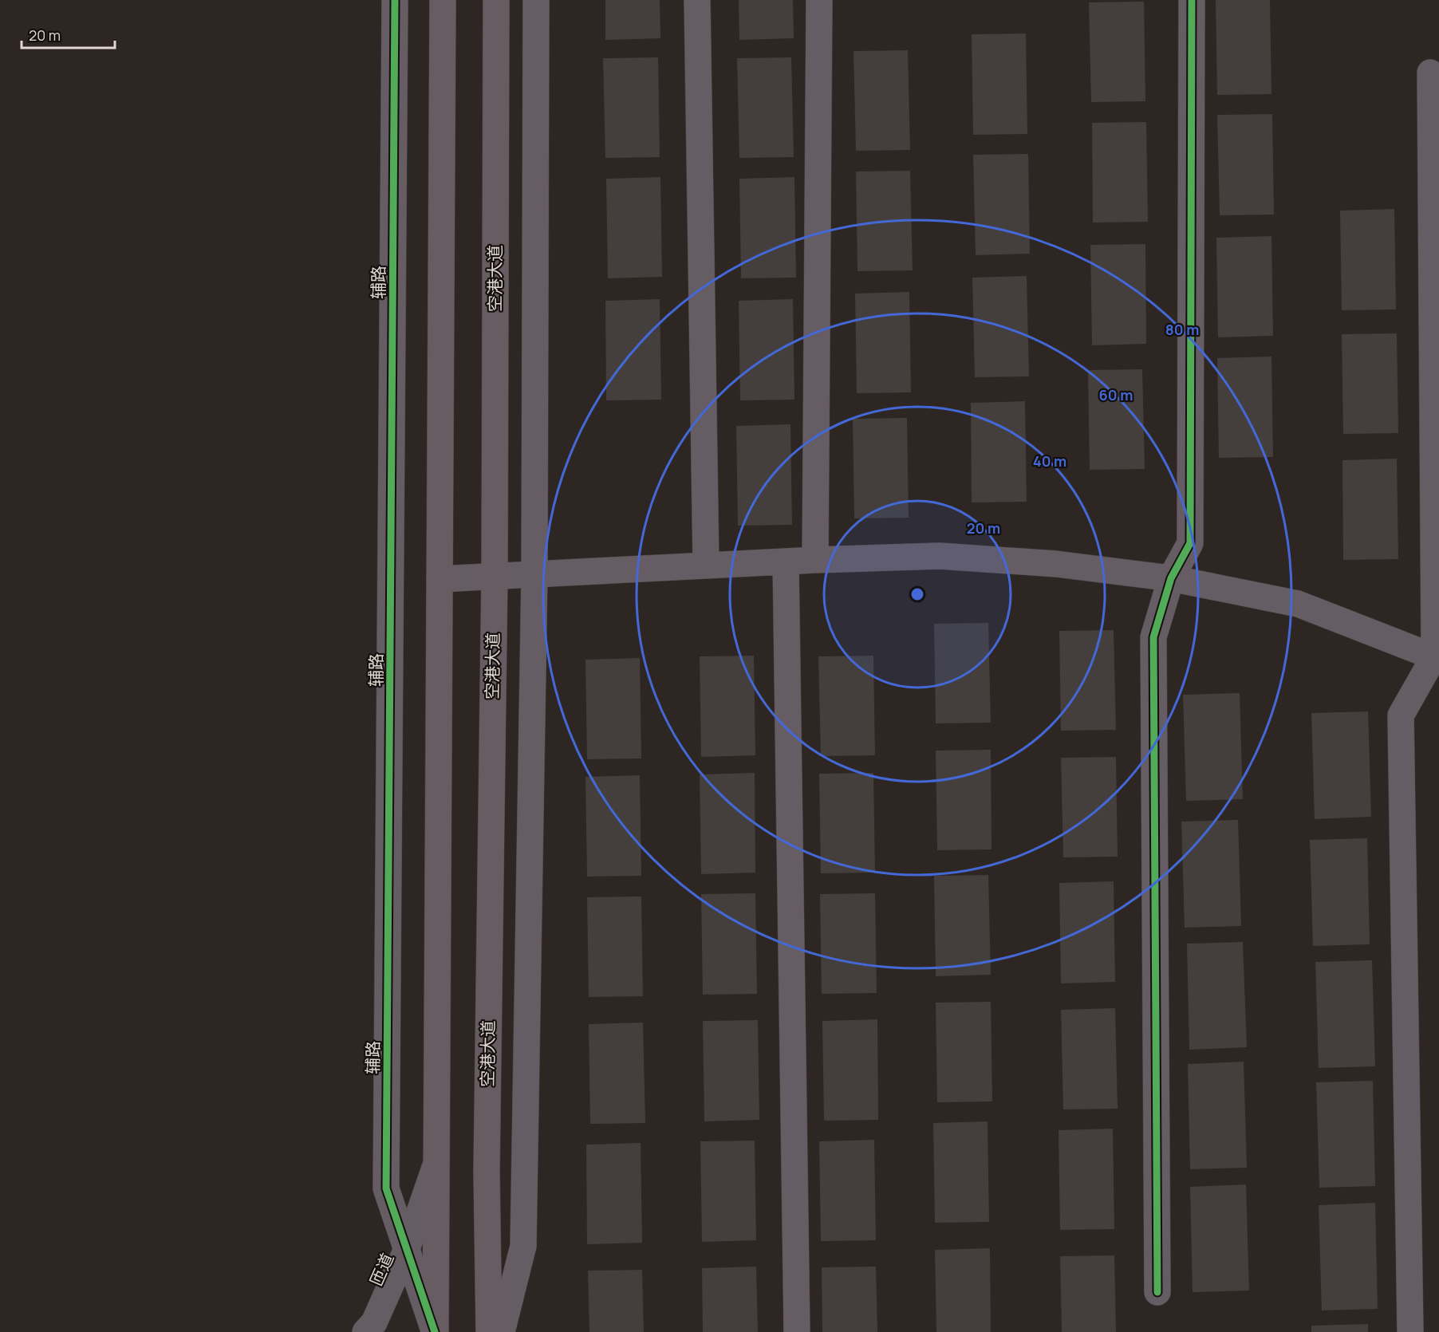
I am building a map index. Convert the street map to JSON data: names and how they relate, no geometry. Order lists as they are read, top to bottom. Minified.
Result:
{"streets":{"main road":["空港大道"],"street":["辅路","匝道"]},"crossings":[["辅路","匝道"]],"scale_bar":"20 m","rings":["80 m","60 m","40 m","20 m"]}
